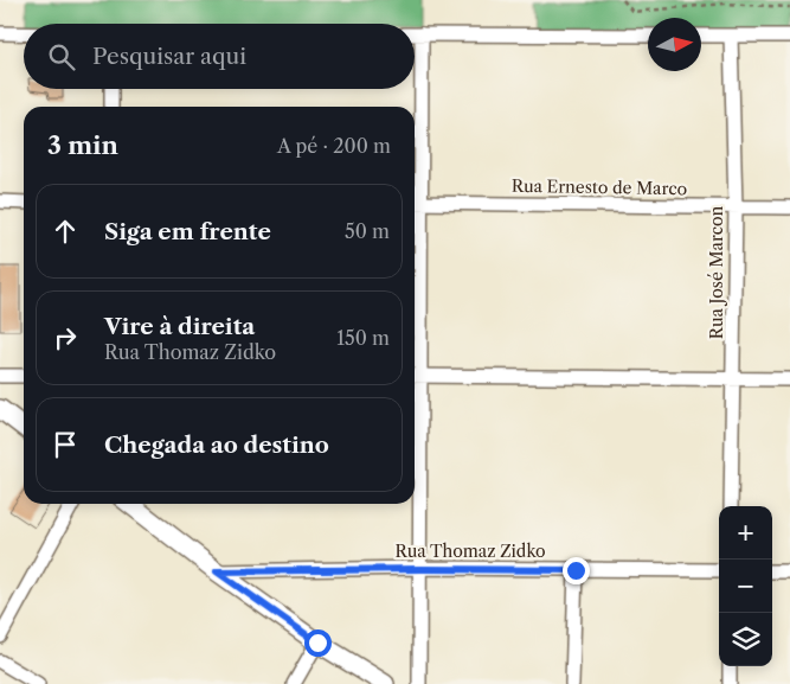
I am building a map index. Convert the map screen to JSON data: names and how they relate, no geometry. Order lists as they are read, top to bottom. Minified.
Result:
{"streets":{"street":["Rua Ernesto de Marco","Rua José Marcon","Rua Thomaz Zidko"]},"crossings":[["Rua Ernesto de Marco","Rua José Marcon"]],"north":"right","page":{"search":"Pesquisar aqui","heading":["3 min","A pé · 200 m"],"list":[["Siga em frente","50 m"],["Vire à direita","Rua Thomaz Zidko","150 m"],"Chegada ao destino"],"map_buttons":["+","−"]}}
